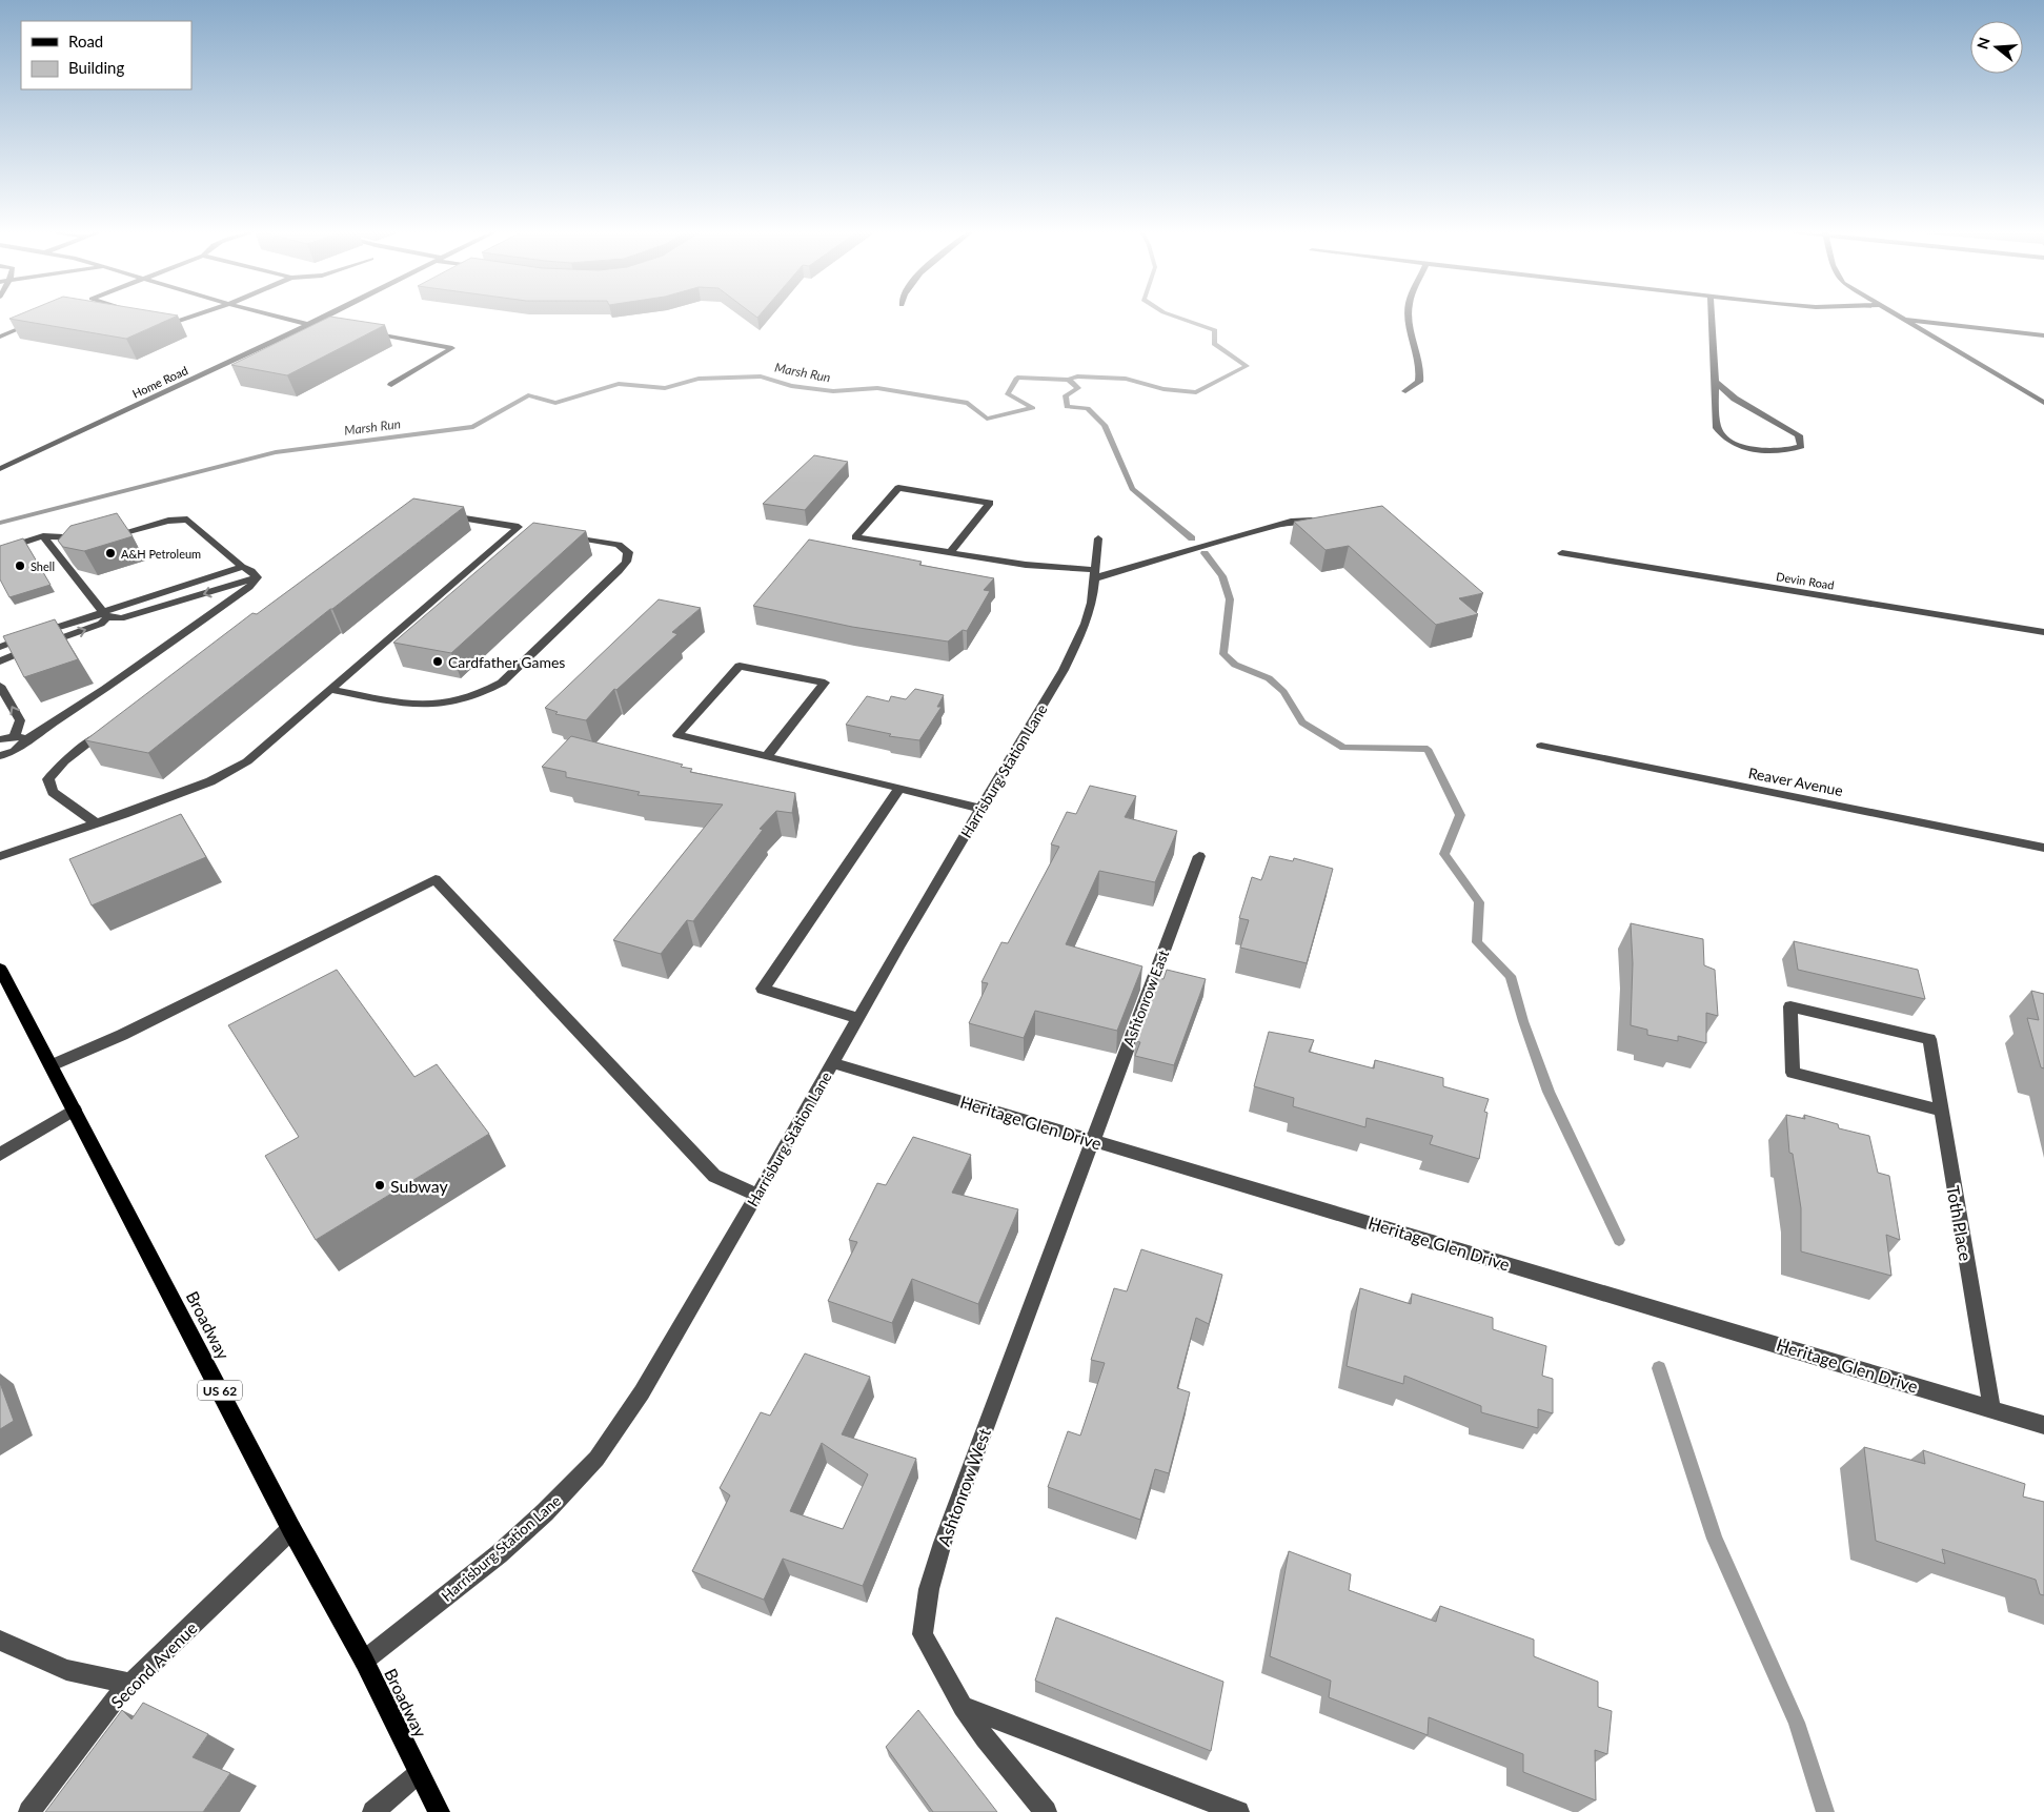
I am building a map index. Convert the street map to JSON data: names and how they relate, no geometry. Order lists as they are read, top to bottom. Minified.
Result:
{"streets":{"main road":["Broadway","US 62"],"street":["Home Road","Devin Road","Harrisburg Station Lane","Reaver Avenue","Ashtonrow East","Heritage Glen Drive","Toth Place","Ashtonrow West","Second Avenue"]},"crossings":[["Harrisburg Station Lane","Heritage Glen Drive"],["Harrisburg Station Lane","Broadway"],["Ashtonrow East","Heritage Glen Drive"],["Ashtonrow East","Ashtonrow West"],["Heritage Glen Drive","Toth Place"],["Heritage Glen Drive","Ashtonrow West"],["Broadway","Second Avenue"]],"water":["Marsh Run"],"places":["A&H Petroleum","Shell","Cardfather Games","Subway"],"legend":["Road","Building"],"north":"left"}
